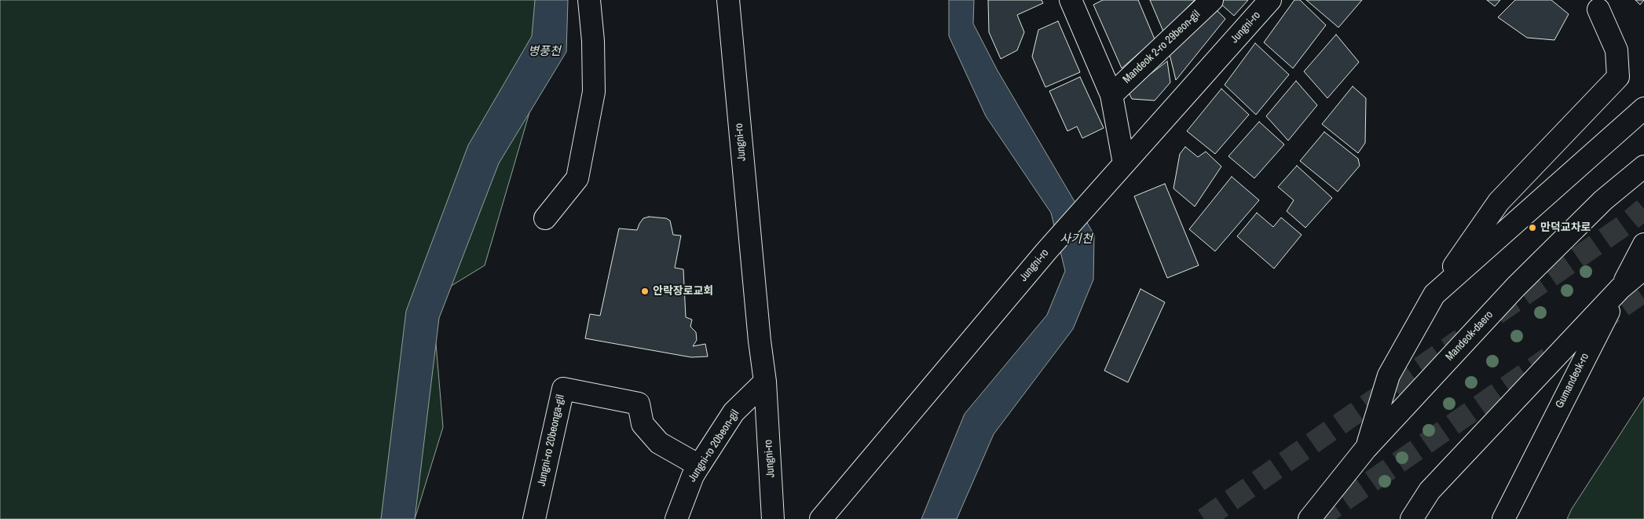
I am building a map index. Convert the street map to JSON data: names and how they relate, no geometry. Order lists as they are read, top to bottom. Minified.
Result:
{"streets":{"main road":["Jungni-ro","Mandeok 2-ro 29beon-gil","Mandeok-daero","Gumandeok-ro","Jungni-ro 20beonga-gil","Jungni-ro 20beon-gil"]},"crossings":[["Jungni-ro","Mandeok 2-ro 29beon-gil"],["Jungni-ro","Jungni-ro 20beon-gil"],["Jungni-ro 20beonga-gil","Jungni-ro 20beon-gil"]],"water":["병풍천","사기천"],"places":["만덕교차로","안락장로교회"]}
